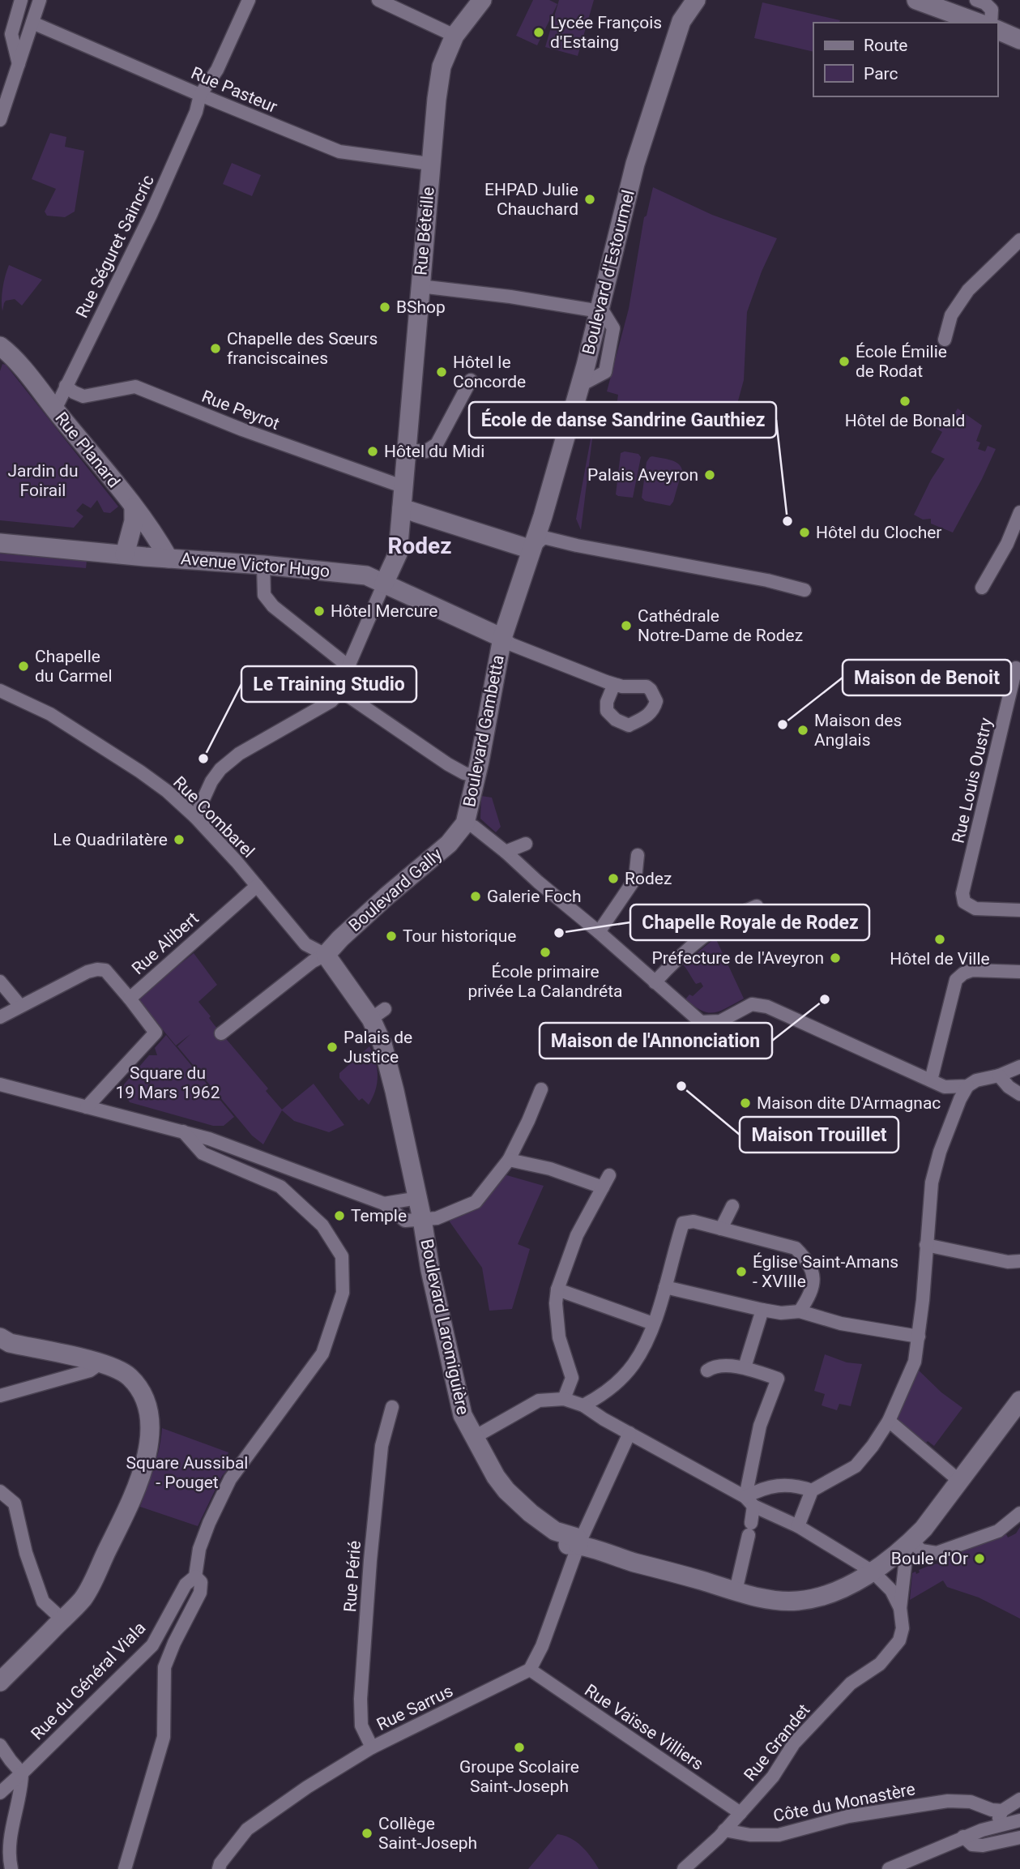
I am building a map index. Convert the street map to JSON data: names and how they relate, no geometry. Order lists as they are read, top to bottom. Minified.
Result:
{"streets":{"main road":["Rue Béteille","Boulevard d'Estourmel","Rue Planard","Avenue Victor Hugo","Boulevard Gambetta","Boulevard Gally","Boulevard Laromiguière"],"street":["Rue Pasteur","Rue Séguret Saincric","Rue Peyrot","Rue Louis Oustry","Rue Combarel","Rue Alibert","Rue Périé","Rue du Général Viala","Rue Sarrus","Rue Vaïsse Villiers","Rue Grandet","Côte du Monastère"]},"crossings":[["Rue Pasteur","Rue Béteille"],["Rue Pasteur","Rue Séguret Saincric"],["Rue Béteille","Rue Peyrot"],["Rue Béteille","Avenue Victor Hugo"],["Rue Séguret Saincric","Rue Peyrot"],["Rue Séguret Saincric","Rue Planard"],["Boulevard d'Estourmel","Boulevard Gambetta"],["Rue Planard","Avenue Victor Hugo"],["Avenue Victor Hugo","Boulevard Gambetta"],["Boulevard Gambetta","Boulevard Gally"],["Rue Combarel","Boulevard Gally"],["Rue Combarel","Rue Alibert"],["Rue Combarel","Boulevard Laromiguière"],["Boulevard Gally","Boulevard Laromiguière"],["Rue Périé","Rue Sarrus"],["Rue Sarrus","Rue Vaïsse Villiers"],["Rue Vaïsse Villiers","Rue Grandet"],["Rue Grandet","Côte du Monastère"]],"districts":["Rodez"],"parks":["Jardin du Foirail","Square du 19 Mars 1962","Square Aussibal - Pouget"],"places":["Lycée François d'Estaing","EHPAD Julie Chauchard","BShop","Chapelle des Sœurs franciscaines","École Émilie de Rodat","Hôtel le Concorde","Hôtel de Bonald","Hôtel du Midi","Palais Aveyron","École de danse Sandrine Gauthiez","Hôtel du Clocher","Hôtel Mercure","Cathédrale Notre-Dame de Rodez","Chapelle du Carmel","Maison de Benoit","Maison des Anglais","Le Training Studio","Le Quadrilatère","Rodez","Galerie Foch","Chapelle Royale de Rodez","Tour historique","Hôtel de Ville","École primaire privée La Calandréta","Préfecture de l'Aveyron","Maison de l'Annonciation","Palais de Justice","Maison Trouillet","Maison dite D'Armagnac","Temple","Église Saint-Amans - XVIIIe","Boule d'Or","Groupe Scolaire Saint-Joseph","Collège Saint-Joseph"],"legend":["Route","Parc"]}
